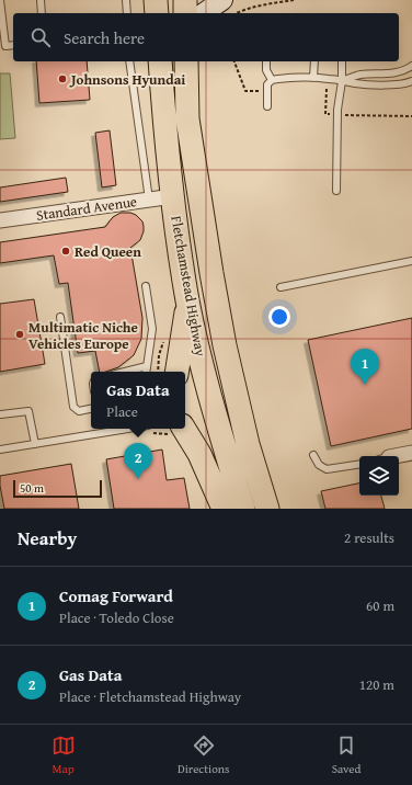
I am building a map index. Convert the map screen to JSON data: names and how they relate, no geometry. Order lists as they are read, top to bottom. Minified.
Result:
{"streets":{"highway":["Fletchamstead Highway"],"street":["Standard Avenue"]},"crossings":[["Standard Avenue","Fletchamstead Highway"]],"places":["Johnsons Hyundai","Red Queen","Multimatic Niche Vehicles Europe"],"scale_bar":"50 m","page":{"search":"Search here","pins":["1","2"],"popup":["Gas Data","Place"],"scale":"50 m","heading":["Nearby","2 results"],"list":[{"mark":"1","name":"Comag Forward","note":"Place · Toledo Close","value":"60 m"},{"mark":"2","name":"Gas Data","note":"Place · Fletchamstead Highway","value":"120 m"}],"nav":["Map","Directions","Saved"]}}
